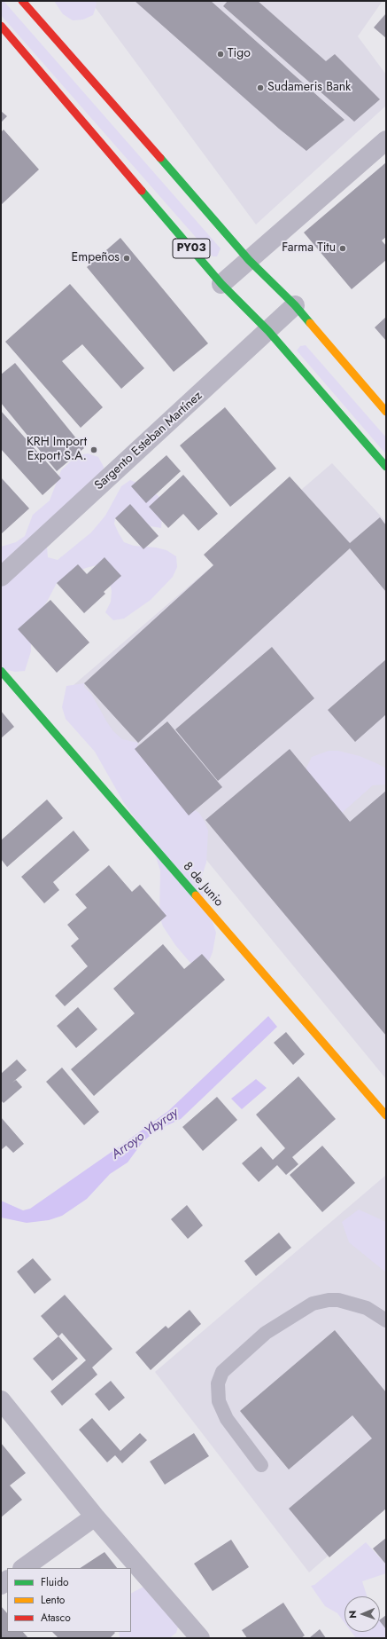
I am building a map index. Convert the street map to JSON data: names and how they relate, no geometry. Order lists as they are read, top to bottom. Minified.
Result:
{"streets":{"main road":["PY03","8 de Junio"],"street":["Sargento Esteban Martínez"]},"crossings":[["PY03","Sargento Esteban Martínez"]],"water":["Arroyo Ybyray"],"places":["Tigo","Sudameris Bank","Farma Titu","Empeños","KRH Import Export S.A."],"legend":["Fluido","Lento","Atasco"],"north":"left"}
